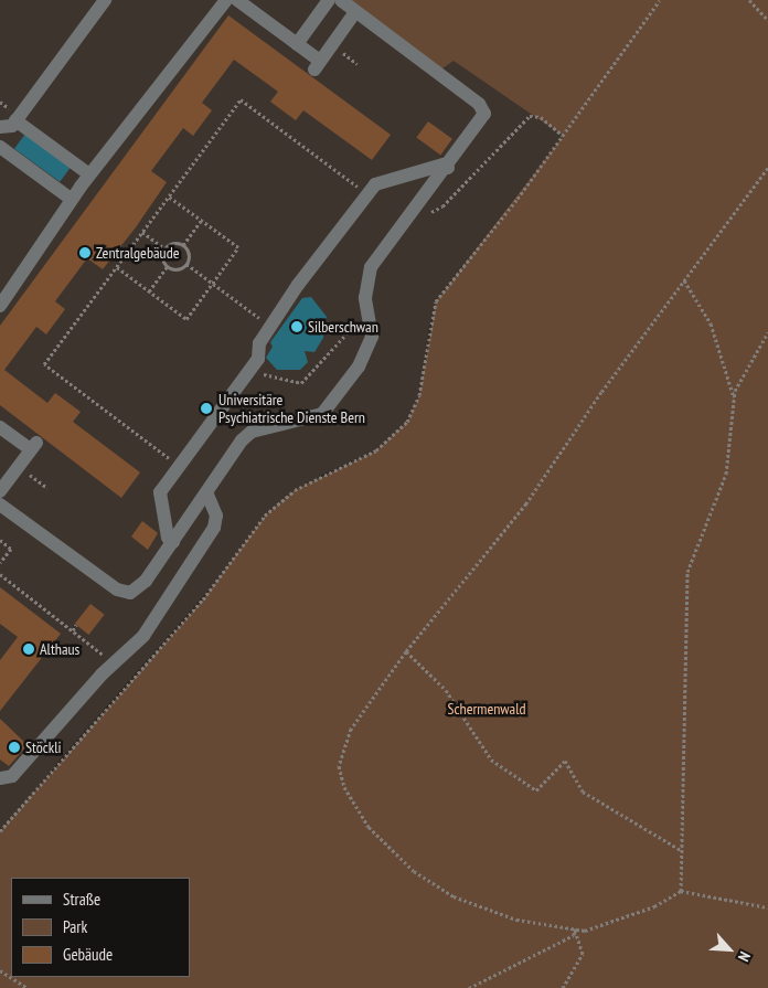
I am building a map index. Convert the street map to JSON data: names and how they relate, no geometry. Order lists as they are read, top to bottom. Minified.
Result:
{"parks":["Schermenwald"],"places":["Zentralgebäude","Silberschwan","Universitäre Psychiatrische Dienste Bern","Althaus","Stöckli"],"legend":["Straße","Park","Gebäude"],"north":"bottom right"}
